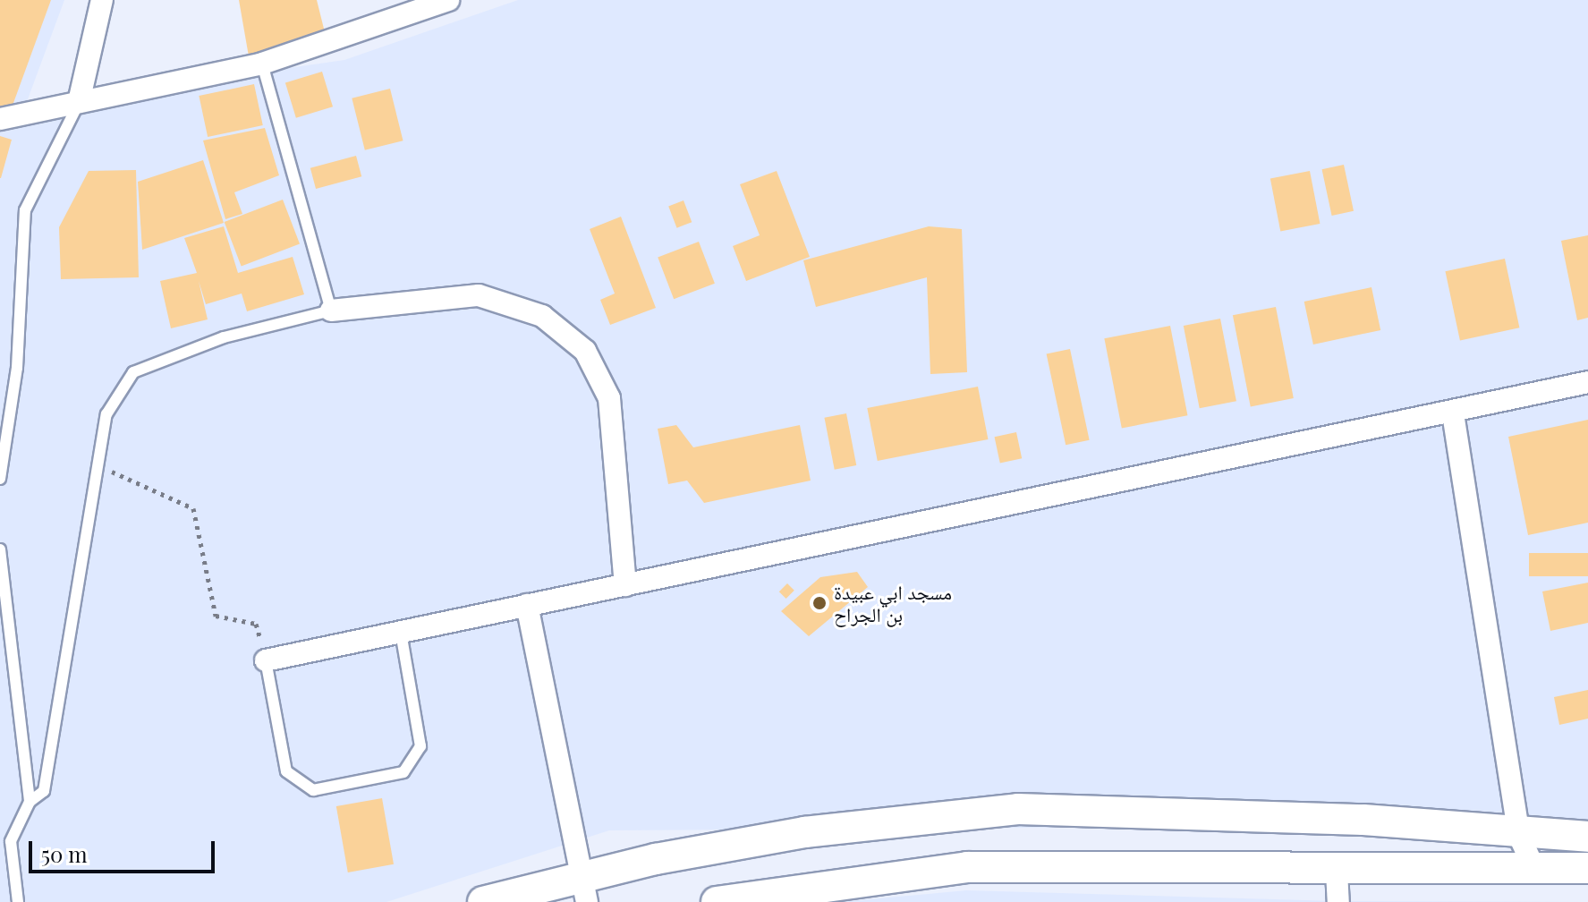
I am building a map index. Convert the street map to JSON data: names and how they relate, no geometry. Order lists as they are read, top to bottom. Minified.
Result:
{"places":["مسجد ابي عبيدة بن الجراح"],"scale_bar":"50 m"}
